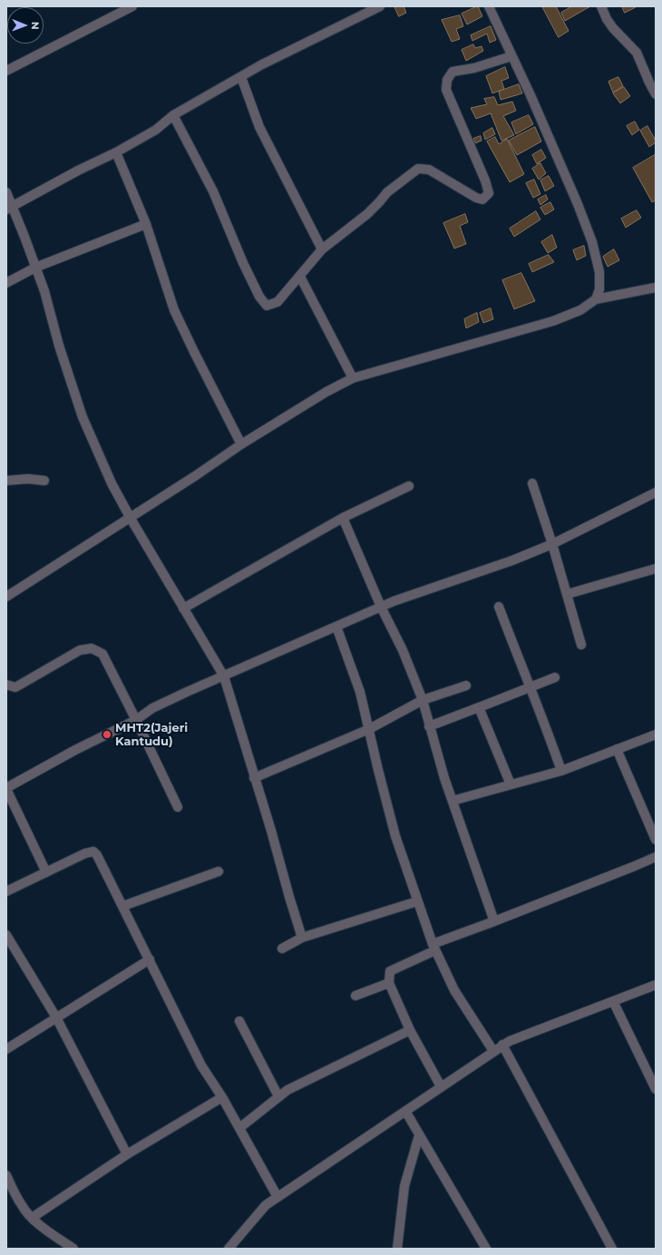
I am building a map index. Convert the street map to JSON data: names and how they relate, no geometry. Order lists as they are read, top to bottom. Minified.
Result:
{"places":["MHT2(Jajeri Kantudu)"],"north":"right"}
